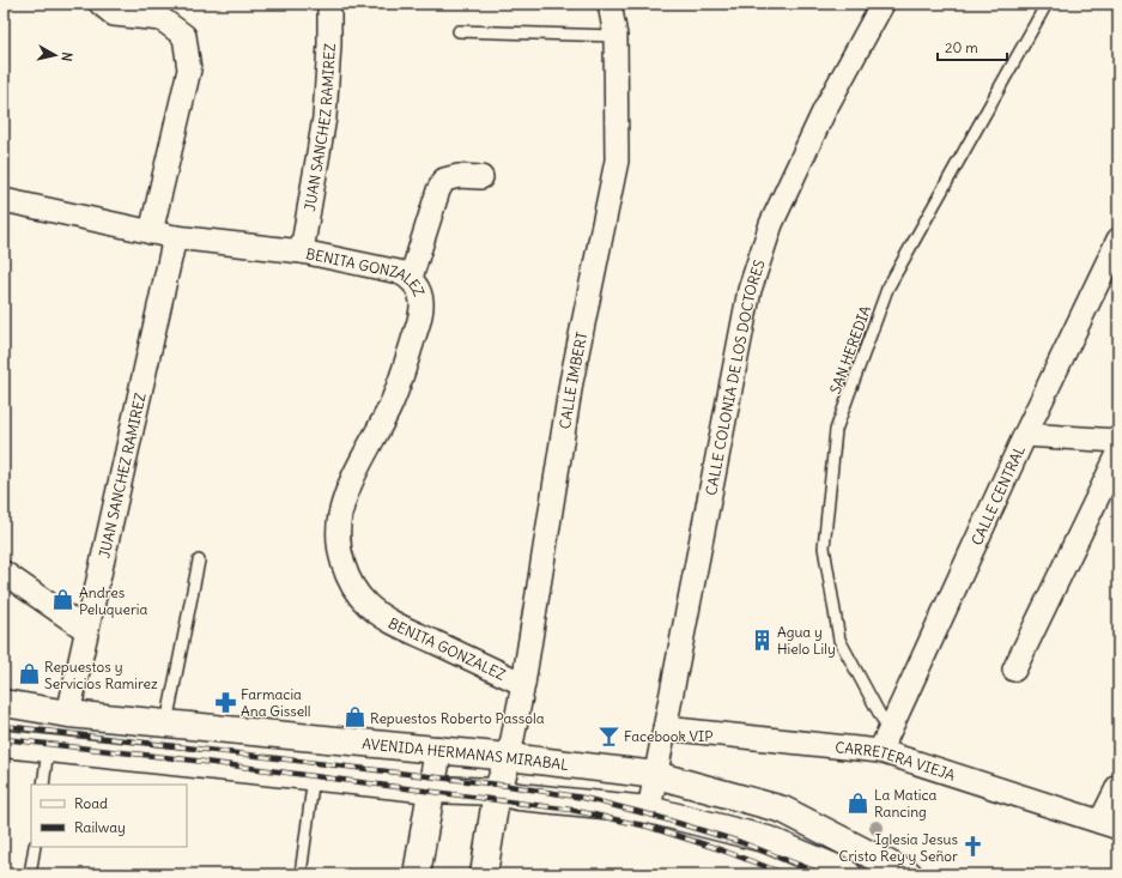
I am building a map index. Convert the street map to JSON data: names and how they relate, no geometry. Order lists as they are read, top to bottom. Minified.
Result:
{"streets":{"main road":["AVENIDA HERMANAS MIRABAL"],"street":["JUAN SANCHEZ RAMIREZ","BENITA GONZALEZ","CALLE COLONIA DE LOS DOCTORES","CALLE IMBERT","CALLE CENTRAL","CARRETERA VIEJA"],"lane":["SAN HEREDIA"]},"crossings":[["JUAN SANCHEZ RAMIREZ","BENITA GONZALEZ"],["JUAN SANCHEZ RAMIREZ","AVENIDA HERMANAS MIRABAL"],["BENITA GONZALEZ","CALLE IMBERT"],["SAN HEREDIA","CALLE CENTRAL"],["SAN HEREDIA","CARRETERA VIEJA"],["CALLE COLONIA DE LOS DOCTORES","AVENIDA HERMANAS MIRABAL"],["CALLE COLONIA DE LOS DOCTORES","CARRETERA VIEJA"],["CALLE IMBERT","AVENIDA HERMANAS MIRABAL"],["CALLE CENTRAL","CARRETERA VIEJA"]],"places":{"shop":["Andres Peluqueria","Repuestos y Servicios Ramirez","Repuestos Roberto Passola","La Matica Rancing"],"building":["Agua y Hielo Lily"],"pharmacy":["Farmacia Ana Gissell"],"bar":["Facebook VIP"],"church":["Iglesia Jesus Cristo Rey y Señor"]},"legend":["Road","Railway"],"scale_bar":"20 m","north":"right"}
